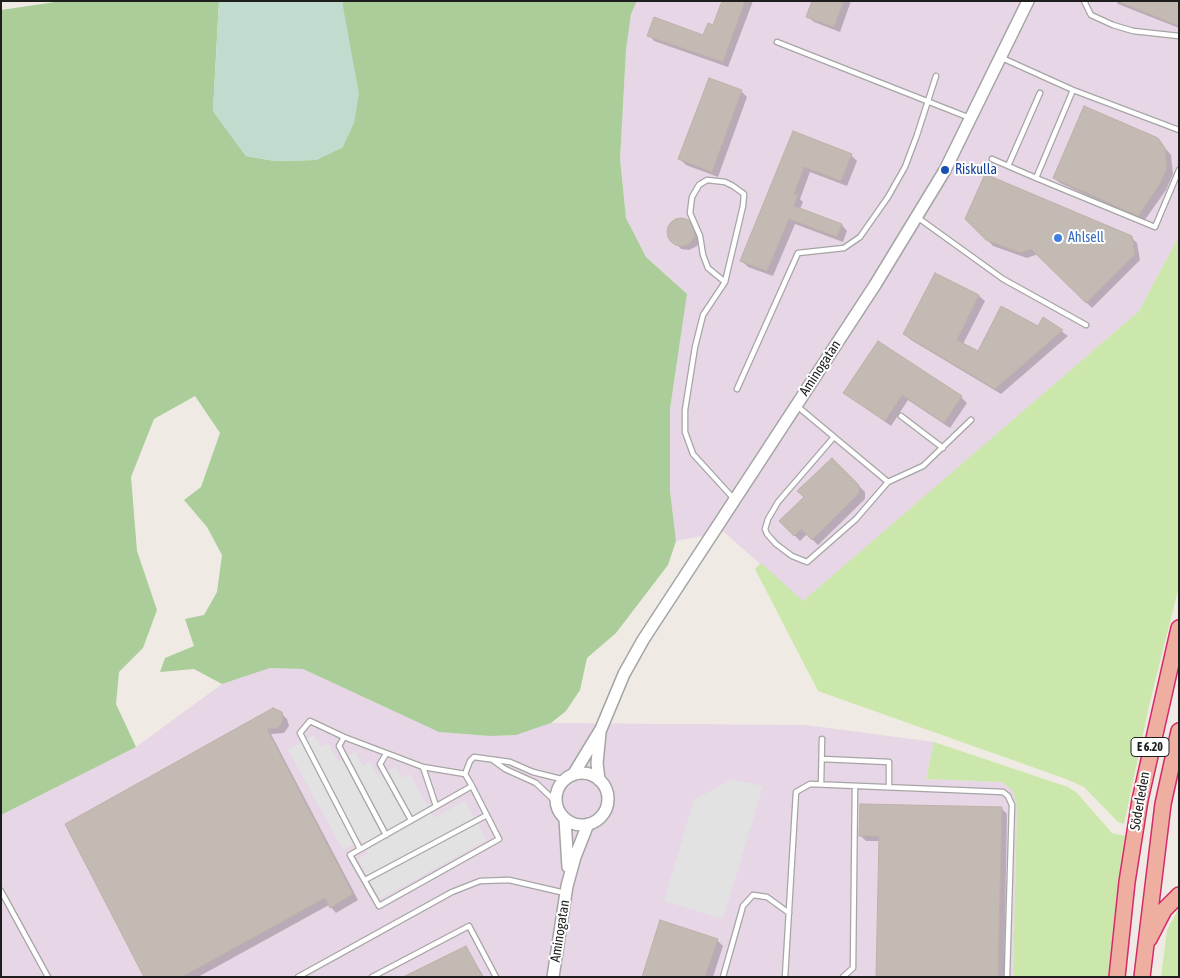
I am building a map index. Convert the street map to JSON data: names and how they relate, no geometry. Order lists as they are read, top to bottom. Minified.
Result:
{"streets":{"highway":["E 6.20","Söderleden"],"street":["Aminogatan"]},"places":["Riskulla","Ahlsell"]}
